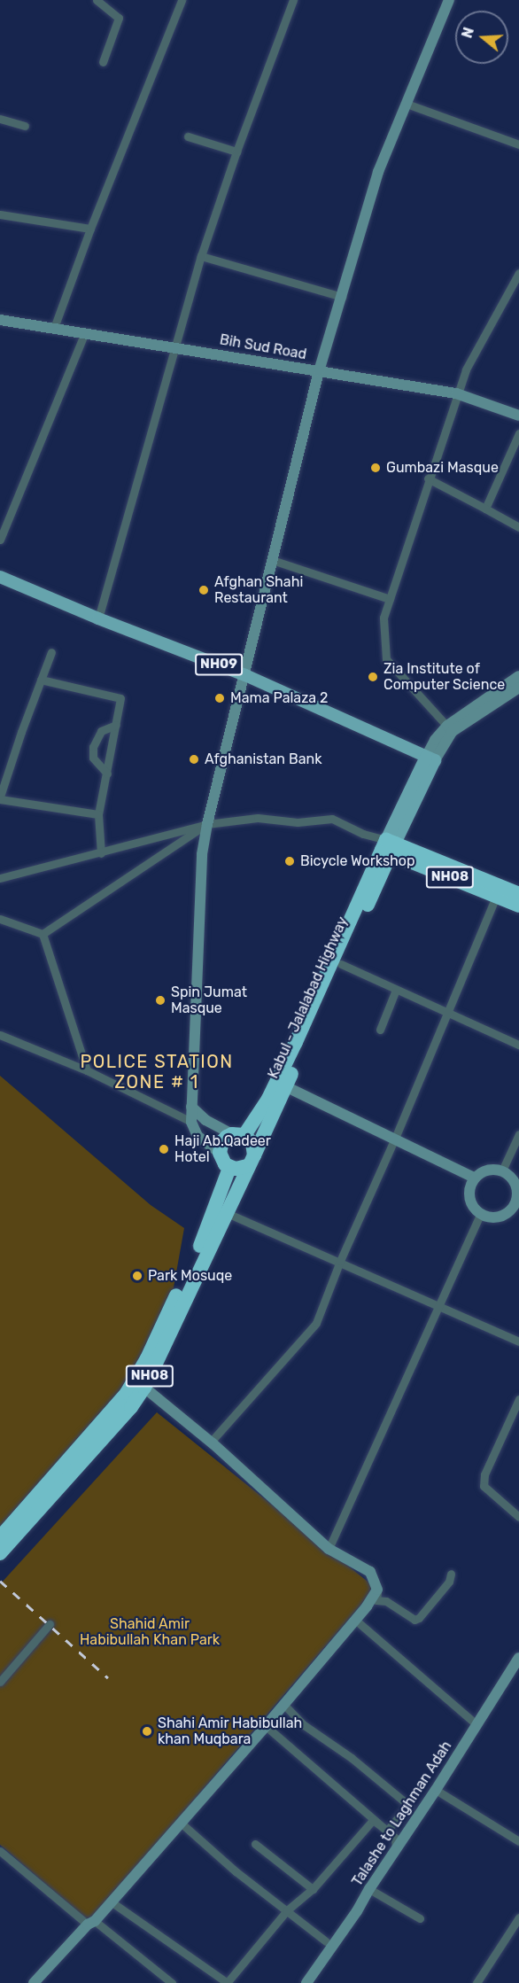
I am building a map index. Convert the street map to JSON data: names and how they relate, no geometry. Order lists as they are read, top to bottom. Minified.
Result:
{"streets":{"highway":["NH08","Kabul - Jalalabad Highway"],"main road":["Bih Sud Road","NH09","Talashe to Laghman Adah"]},"crossings":[["NH08","Kabul - Jalalabad Highway"]],"districts":["POLICE STATION ZONE # 1"],"parks":["Shahid Amir Habibullah Khan Park"],"places":["Gumbazi Masque","Afghan Shahi Restaurant","Zia Institute of Computer Science","Mama Palaza 2","Afghanistan Bank","Bicycle Workshop","Spin Jumat Masque","Haji Ab.Qadeer Hotel","Park Mosuqe","Shahi Amir Habibullah khan Muqbara"],"north":"left"}
